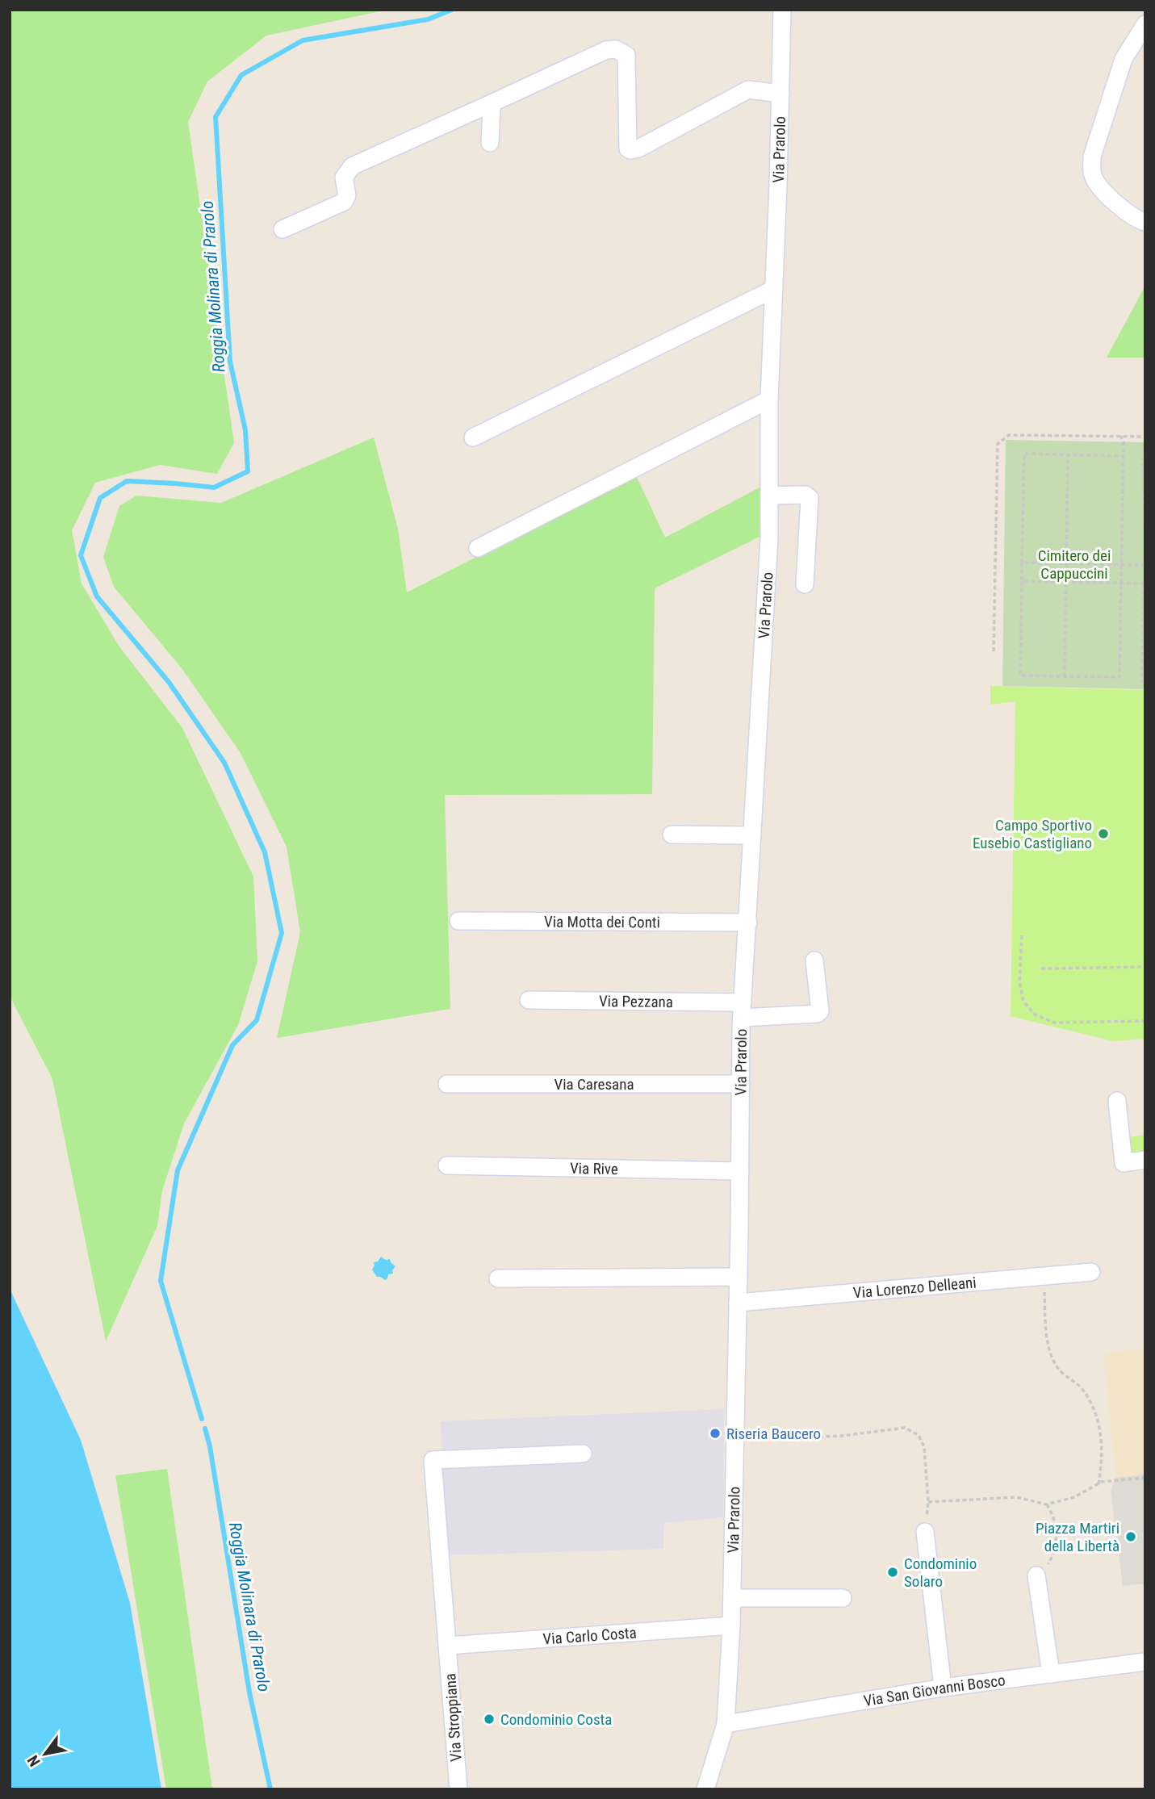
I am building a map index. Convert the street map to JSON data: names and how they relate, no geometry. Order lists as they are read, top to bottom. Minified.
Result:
{"streets":{"street":["Via Prarolo","Via Motta dei Conti","Via Pezzana","Via Caresana","Via Rive","Via Lorenzo Delleani","Via Carlo Costa","Via San Giovanni Bosco","Via Stroppiana"]},"crossings":[["Via Prarolo","Via Motta dei Conti"],["Via Prarolo","Via Pezzana"],["Via Prarolo","Via Caresana"],["Via Prarolo","Via Rive"],["Via Prarolo","Via Lorenzo Delleani"],["Via Prarolo","Via Carlo Costa"],["Via Prarolo","Via San Giovanni Bosco"],["Via Carlo Costa","Via Stroppiana"]],"water":["Roggia Molinara di Prarolo"],"parks":["Cimitero dei Cappuccini"],"places":["Campo Sportivo Eusebio Castigliano","Riseria Baucero","Piazza Martiri della Libertà","Condominio Solaro","Condominio Costa"],"north":"bottom left"}
